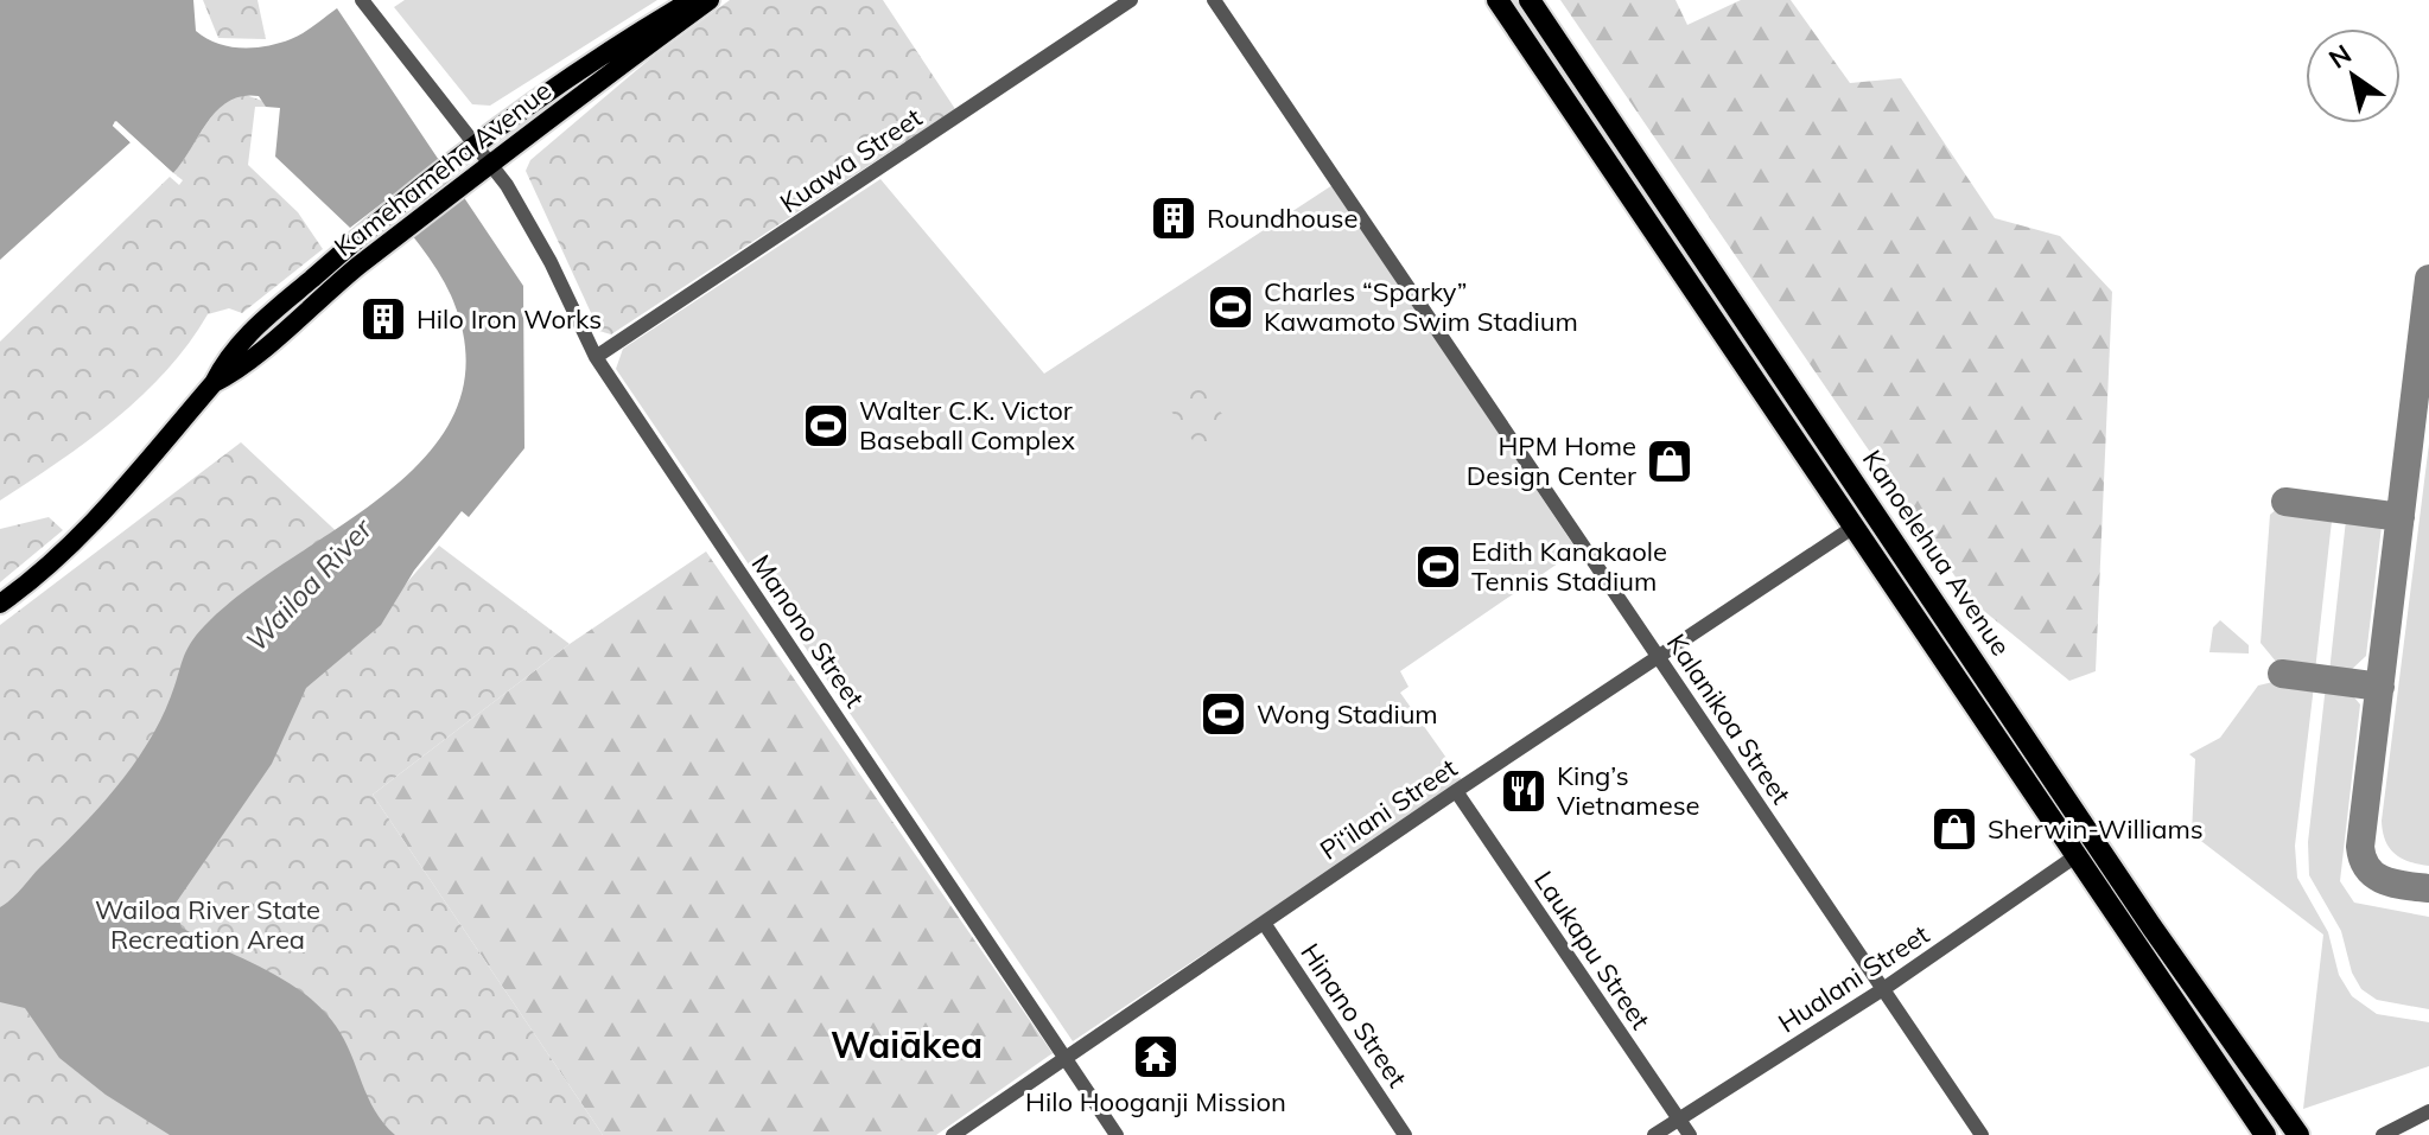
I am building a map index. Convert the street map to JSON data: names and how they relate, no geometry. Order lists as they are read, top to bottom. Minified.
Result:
{"streets":{"highway":["Kanoelehua Avenue"],"main road":["Kamehameha Avenue"],"street":["Kuawa Street","Manono Street","Kalanikoa Street","Pi‘ilani Street","Laukapu Street","Hualani Street","Hinano Street"]},"crossings":[["Kuawa Street","Manono Street"],["Kamehameha Avenue","Manono Street"],["Manono Street","Pi‘ilani Street"],["Kalanikoa Street","Pi‘ilani Street"],["Kalanikoa Street","Hualani Street"],["Pi‘ilani Street","Laukapu Street"],["Pi‘ilani Street","Hinano Street"],["Laukapu Street","Hualani Street"]],"districts":["Waiākea"],"water":["Wailoa River"],"parks":["Wailoa River State Recreation Area"],"places":{"building":["Roundhouse","Hilo Iron Works"],"sports":["Charles “Sparky” Kawamoto Swim Stadium","Walter C.K. Victor Baseball Complex","Edith Kanakaole Tennis Stadium","Wong Stadium"],"shop":["HPM Home Design Center","Sherwin-Williams"],"restaurant":["King’s Vietnamese"],"temple":["Hilo Hooganji Mission"]},"north":"top left"}
